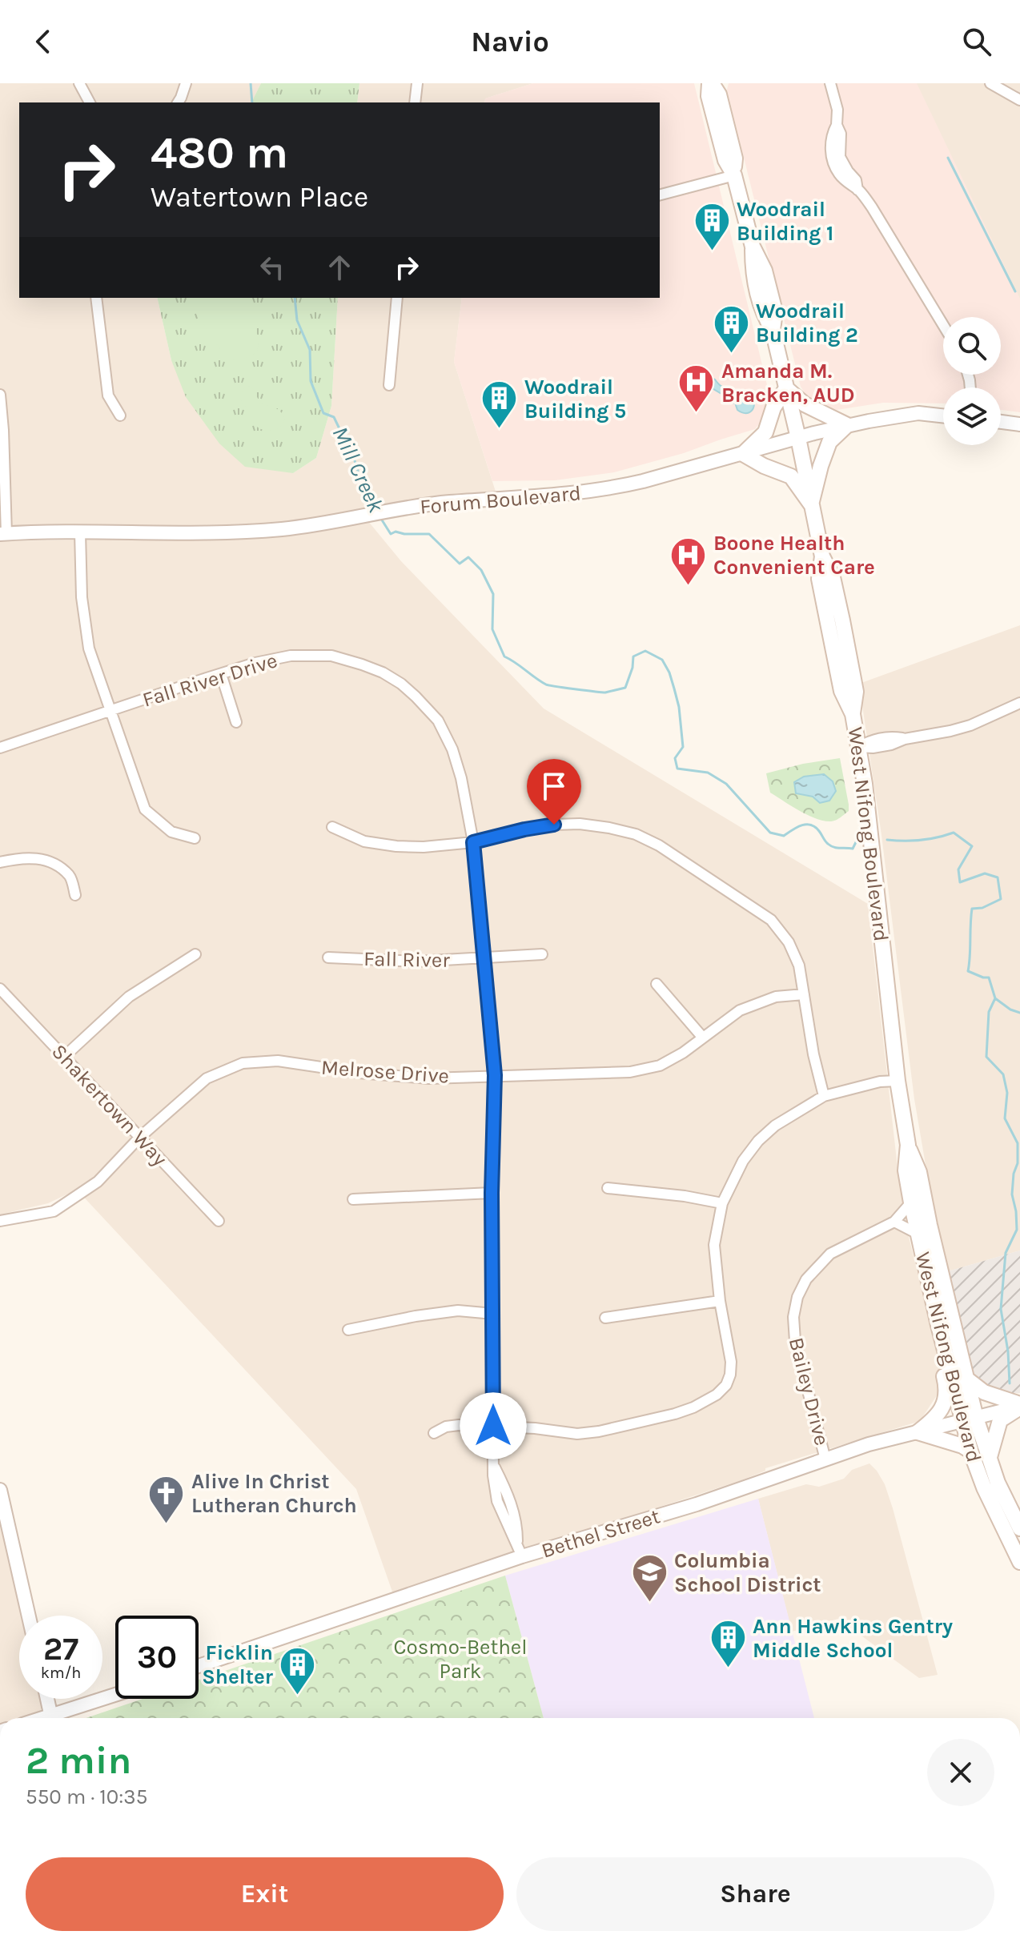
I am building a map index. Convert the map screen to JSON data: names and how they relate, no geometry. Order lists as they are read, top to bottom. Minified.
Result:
{"streets":{"main road":["West Nifong Boulevard"],"street":["Forum Boulevard","Fall River Drive","Fall River","Melrose Drive","Shakertown Way","Bailey Drive","Bethel Street"]},"crossings":[["Forum Boulevard","West Nifong Boulevard"],["Fall River Drive","Fall River"],["Fall River Drive","Melrose Drive"],["Fall River Drive","Bethel Street"],["West Nifong Boulevard","Bailey Drive"],["West Nifong Boulevard","Bethel Street"],["Melrose Drive","Shakertown Way"],["Bailey Drive","Bethel Street"]],"water":["Mill Creek"],"parks":["Cosmo-Bethel Park"],"places":{"building":["Woodrail Building 1","Woodrail Building 2","Woodrail Building 5","Ann Hawkins Gentry Middle School","Ficklin Shelter"],"hospital":["Amanda M. Bracken, AUD","Boone Health Convenient Care"],"church":["Alive In Christ Lutheran Church"],"school or university":["Columbia School District"]},"page":{"header":"Navio","turn":["480 m","Watertown Place"],"speed":"27 km/h","limit":"30","heading":["2 min","550 m · 10:35"],"buttons":["Exit","Share"]}}
